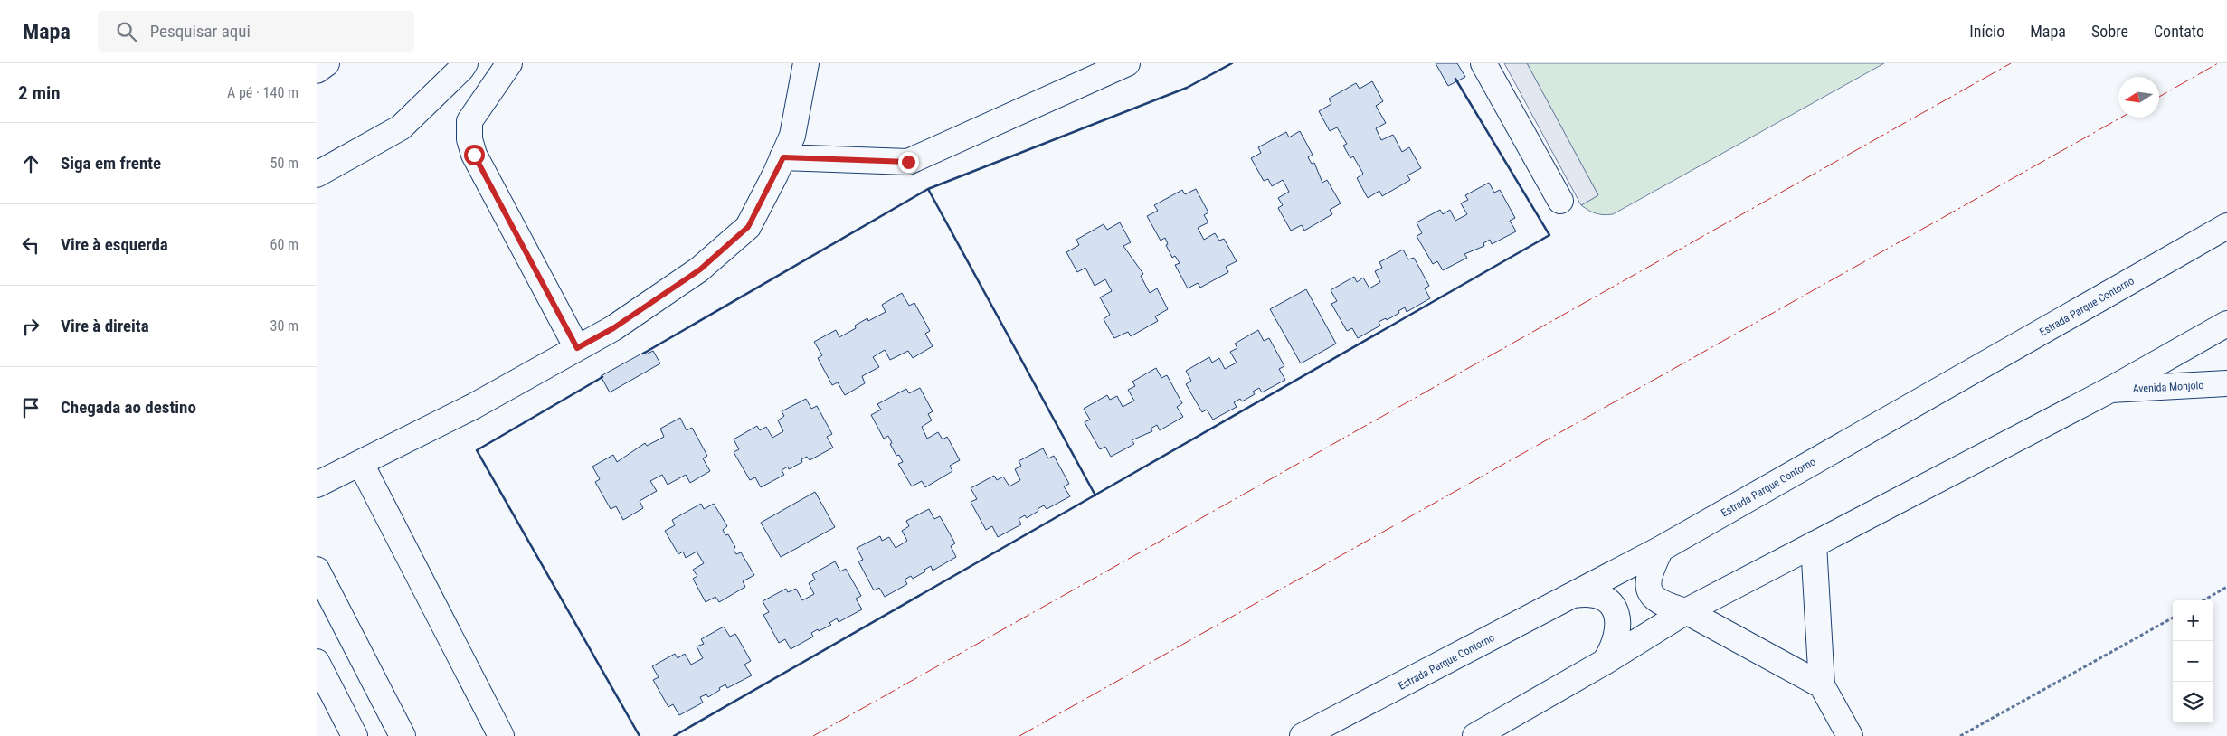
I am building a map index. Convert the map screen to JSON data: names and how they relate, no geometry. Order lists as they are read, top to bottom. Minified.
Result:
{"streets":{"main road":["Estrada Parque Contorno","Avenida Monjolo"]},"north":"left","page":{"header":"Mapa","search":"Pesquisar aqui","nav":["Início","Mapa","Sobre","Contato"],"heading":["2 min","A pé · 140 m"],"list":[["Siga em frente","50 m"],["Vire à esquerda","60 m"],["Vire à direita","30 m"],"Chegada ao destino"],"map_buttons":["+","−"]}}
